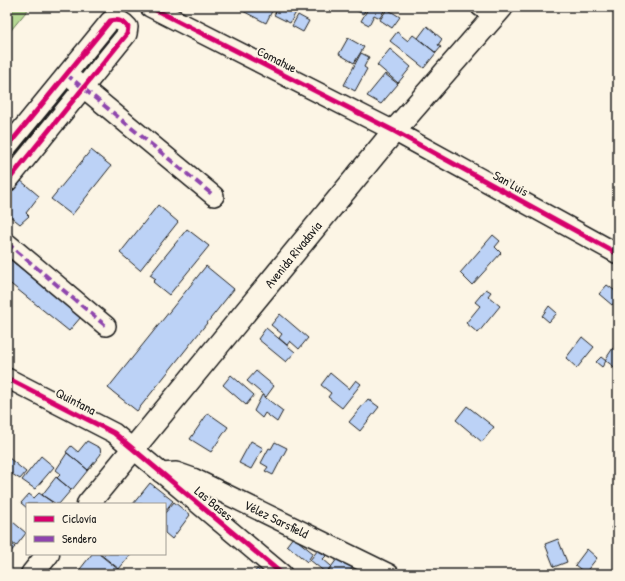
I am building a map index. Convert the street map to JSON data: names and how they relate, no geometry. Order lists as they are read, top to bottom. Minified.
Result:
{"streets":{"main road":["Avenida Rivadavia"],"street":["Comahue","San Luis","Quintana","Las Bases","Vélez Sarsfield"]},"crossings":[["Comahue","San Luis"],["Comahue","Avenida Rivadavia"],["San Luis","Avenida Rivadavia"],["Avenida Rivadavia","Quintana"],["Avenida Rivadavia","Las Bases"],["Quintana","Las Bases"],["Las Bases","Vélez Sarsfield"]],"legend":["Ciclovía","Sendero"]}
